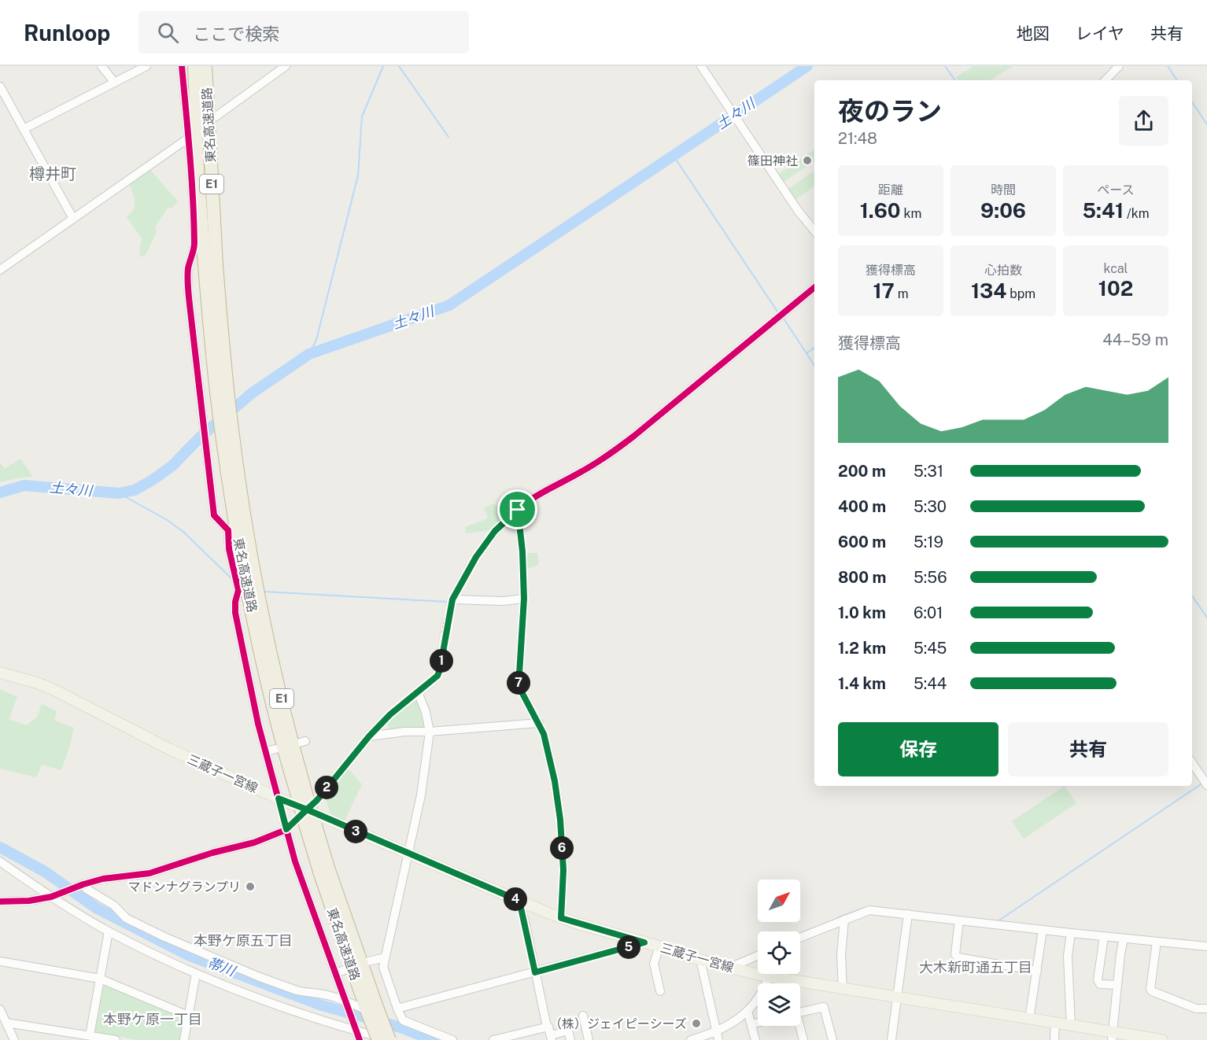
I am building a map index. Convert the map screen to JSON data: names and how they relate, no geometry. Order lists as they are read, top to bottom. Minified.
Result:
{"streets":{"highway":["東名高速道路","E1"],"main road":["三蔵子一宮線"]},"crossings":[["東名高速道路","三蔵子一宮線"]],"districts":["樽井町","本野ケ原五丁目","大木新町通五丁目","本野ケ原一丁目"],"water":["土々川","帯川"],"places":["篠田神社","マドンナグランプリ","（株）ジェイピーシーズ"],"north":"top right","page":{"header":"Runloop","search":"ここで検索","nav":["地図","レイヤ","共有"],"heading":["夜のラン","21:48"],"stats":[["距離","1.60 km"],["時間","9:06"],["ペース","5:41 /km"],["獲得標高","17 m"],["心拍数","134 bpm"],["kcal","102"]],"chart":["獲得標高","44–59 m"],"list":[{"name":"200 m","note":"5:31"},{"name":"400 m","note":"5:30"},{"name":"600 m","note":"5:19"},{"name":"800 m","note":"5:56"},{"name":"1.0 km","note":"6:01"},{"name":"1.2 km","note":"5:45"},{"name":"1.4 km","note":"5:44"}],"pins":["1","7","2","3","6","4","5"],"buttons":["保存","共有"]}}
